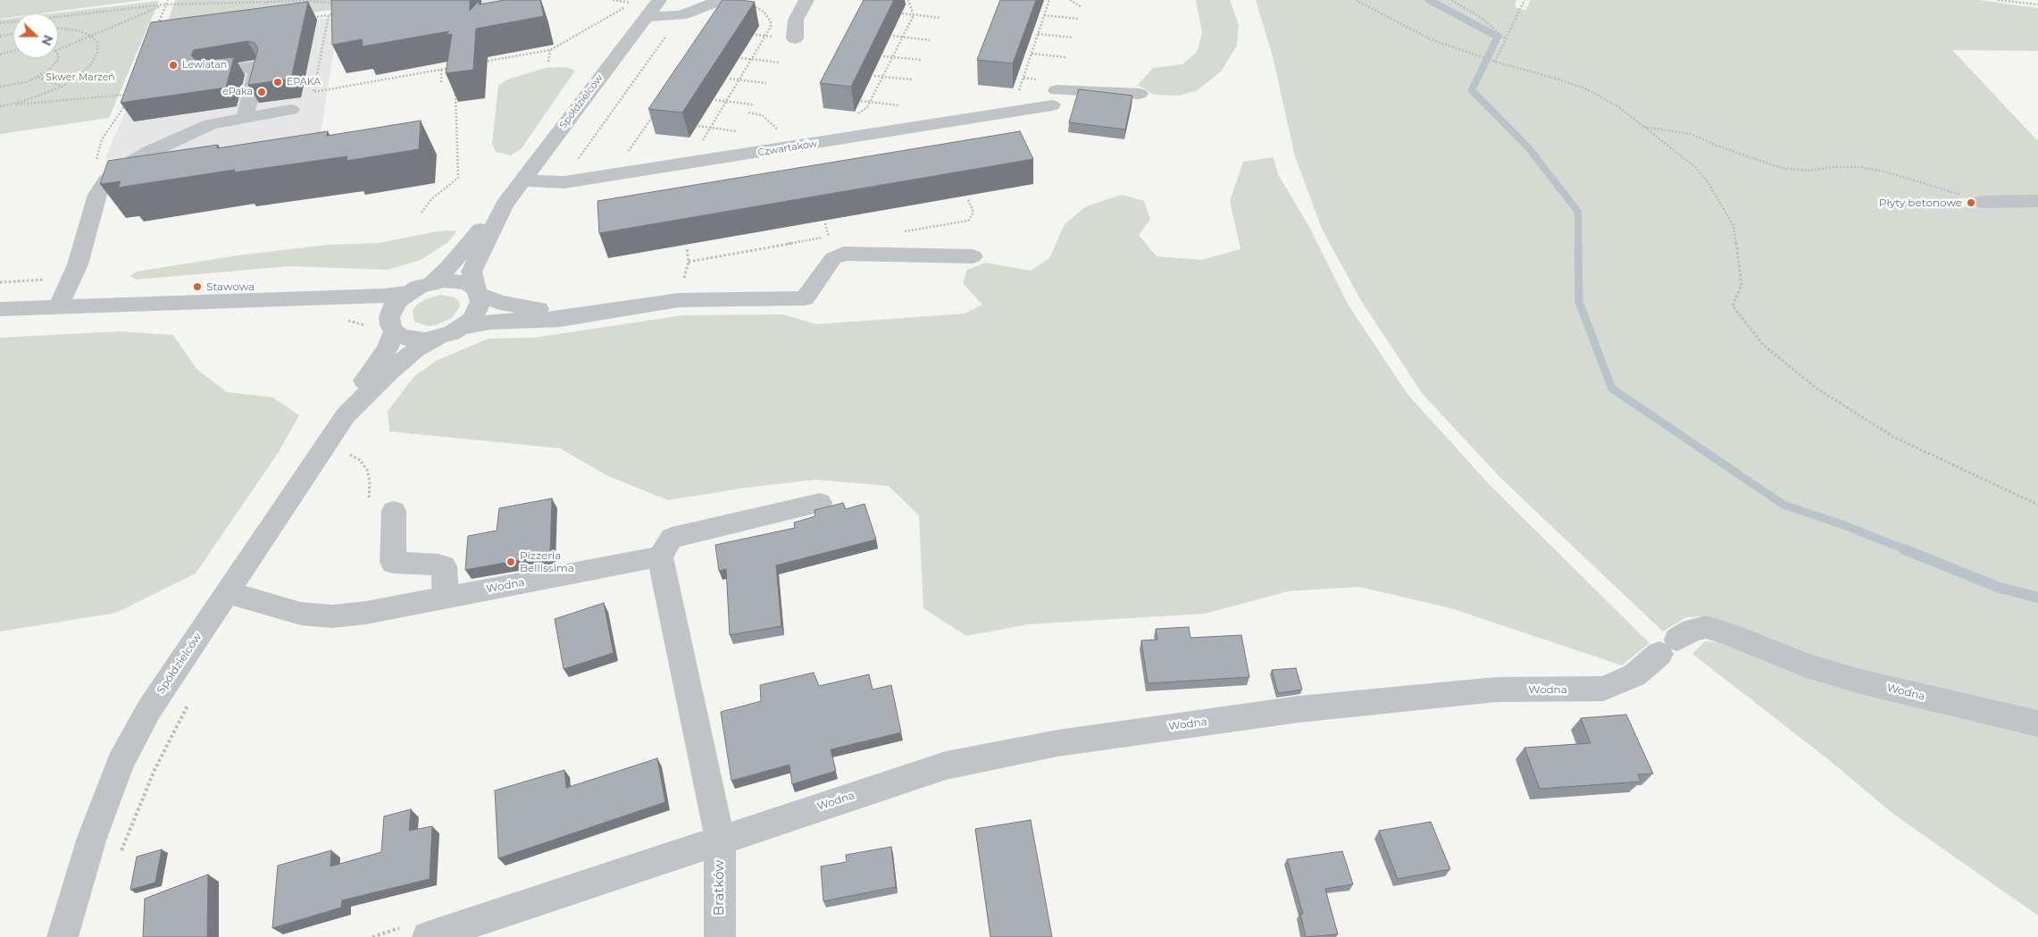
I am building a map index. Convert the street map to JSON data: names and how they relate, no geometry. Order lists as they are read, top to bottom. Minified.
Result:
{"streets":{"street":["Spółdzielców","Czwartaków","Wodna","Bratków"]},"crossings":[["Spółdzielców","Czwartaków"],["Spółdzielców","Wodna"],["Wodna","Bratków"]],"parks":["Skwer Marzeń"],"places":["Lewiatan","EPAKA","ePaka","Płyty betonowe","Stawowa","Pizzeria Bellissima"],"north":"right"}
